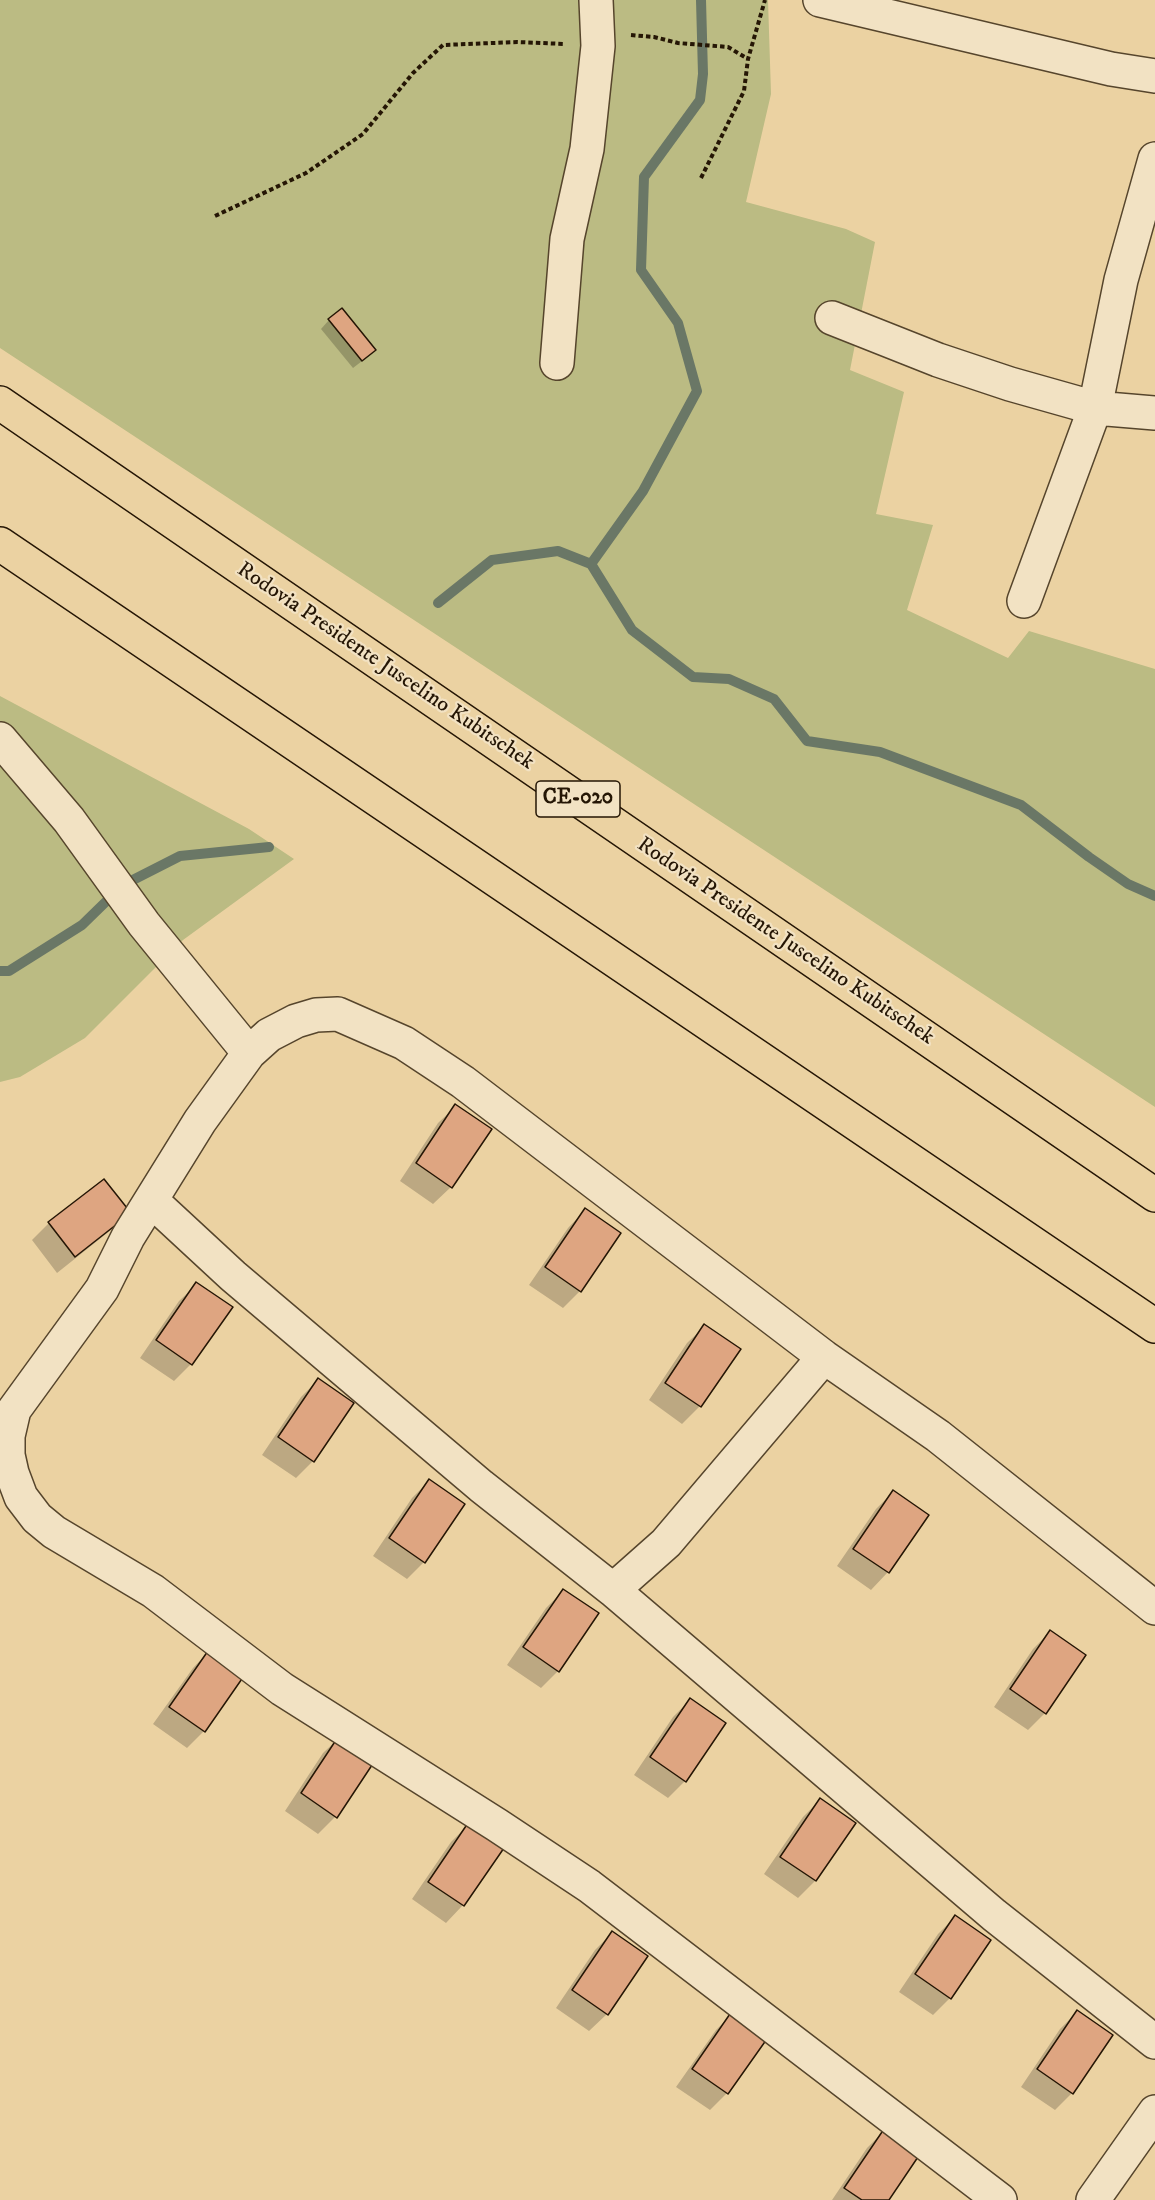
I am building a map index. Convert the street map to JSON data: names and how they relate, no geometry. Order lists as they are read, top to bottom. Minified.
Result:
{"streets":{"highway":["Rodovia Presidente Juscelino Kubitschek","CE-020"]}}
